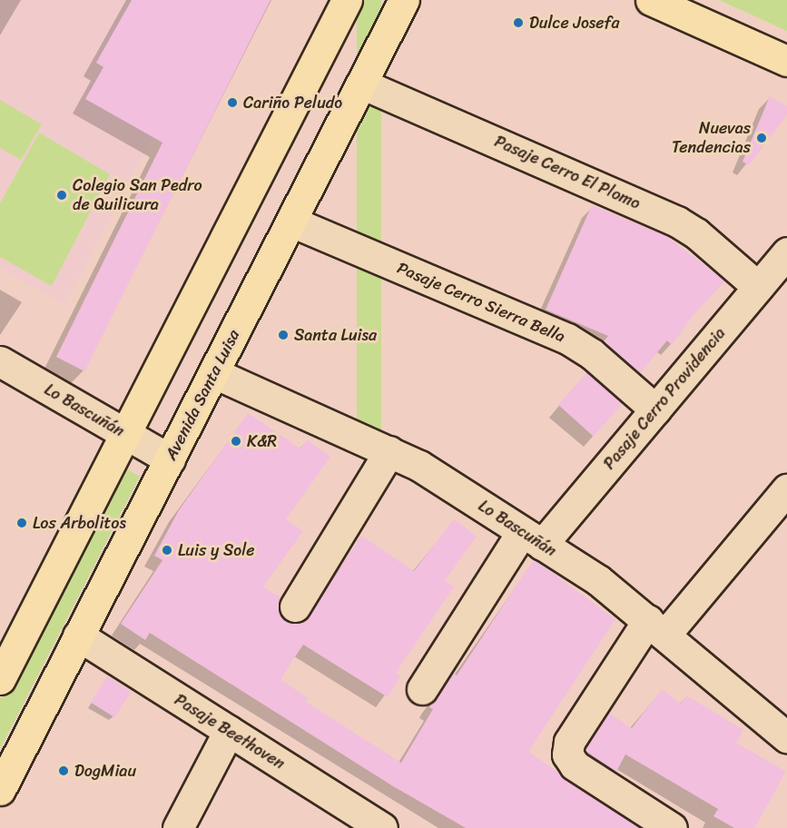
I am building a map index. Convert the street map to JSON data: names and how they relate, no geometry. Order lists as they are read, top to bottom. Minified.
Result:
{"streets":{"main road":["Avenida Santa Luisa"],"street":["Pasaje Cerro El Plomo","Pasaje Cerro Sierra Bella","Pasaje Cerro Providencia","Lo Bascuñán","Pasaje Beethoven"]},"crossings":[["Pasaje Cerro El Plomo","Avenida Santa Luisa"],["Pasaje Cerro El Plomo","Pasaje Cerro Providencia"],["Pasaje Cerro Sierra Bella","Avenida Santa Luisa"],["Pasaje Cerro Sierra Bella","Pasaje Cerro Providencia"],["Avenida Santa Luisa","Lo Bascuñán"],["Avenida Santa Luisa","Pasaje Beethoven"],["Pasaje Cerro Providencia","Lo Bascuñán"]],"places":["Dulce Josefa","Cariño Peludo","Nuevas Tendencias","Colegio San Pedro de Quilicura","Santa Luisa","K&R","Los Arbolitos","Luis y Sole","DogMiau"]}
